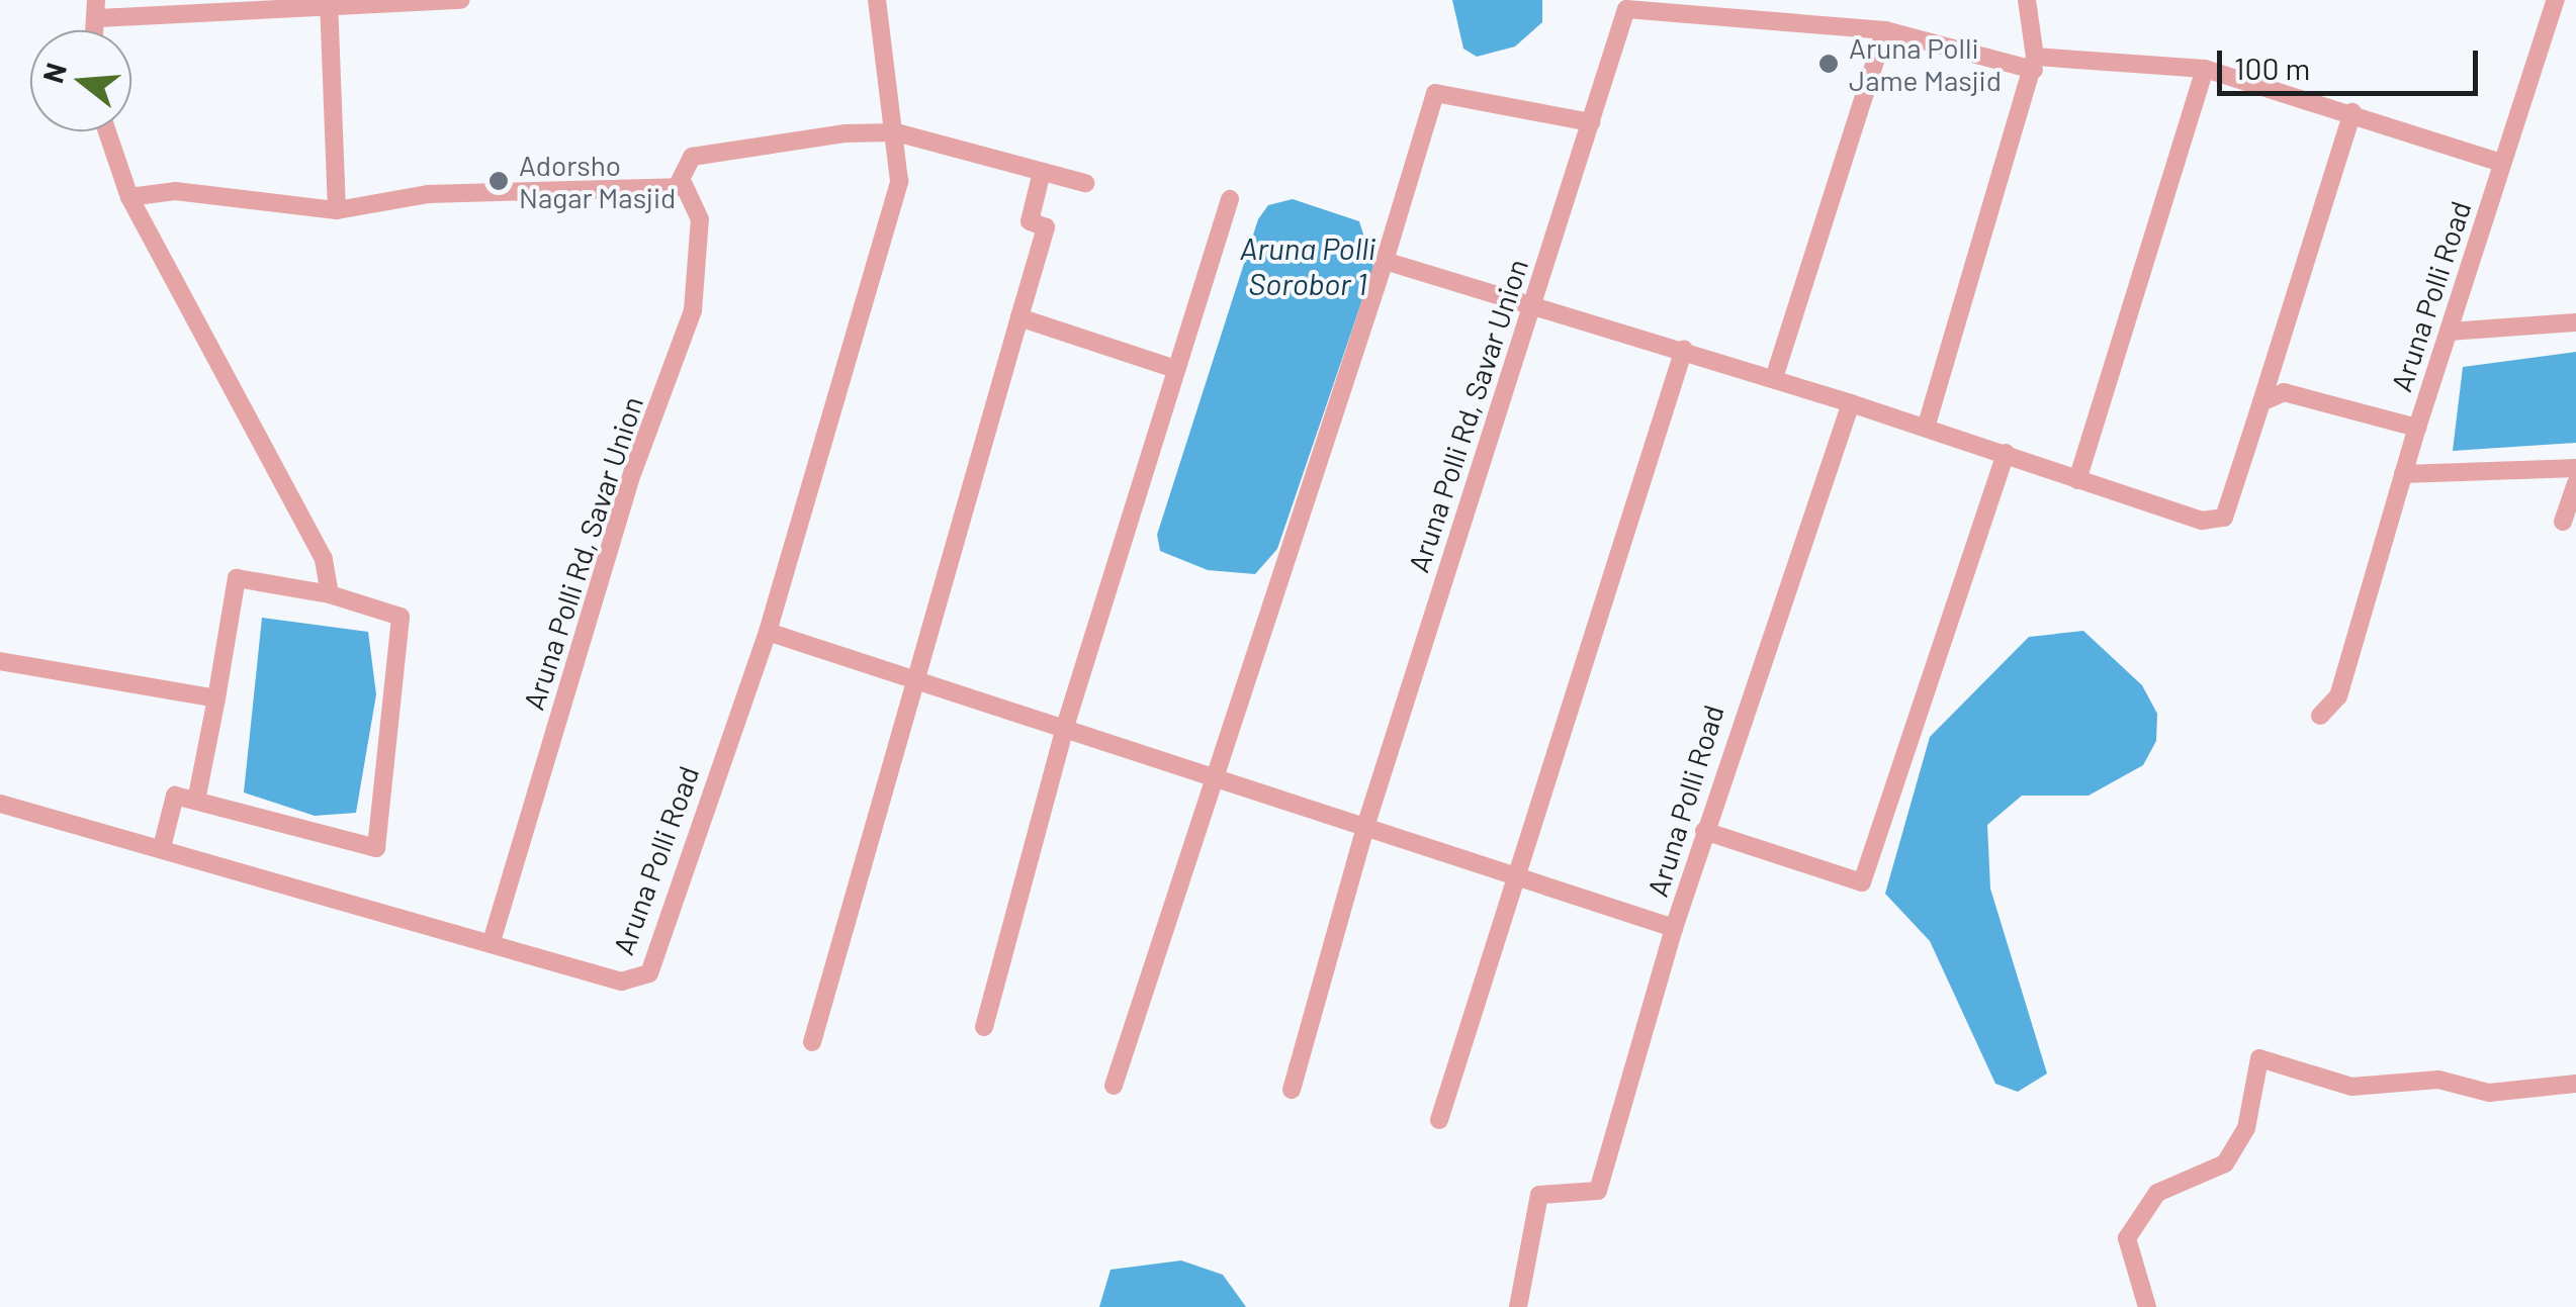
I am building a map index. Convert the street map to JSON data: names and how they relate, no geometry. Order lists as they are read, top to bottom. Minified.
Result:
{"streets":{"street":["Aruna Polli Road","Aruna Polli Rd, Savar Union"]},"crossings":[["Aruna Polli Road","Aruna Polli Rd, Savar Union"]],"water":["Aruna Polli Sorobor 1"],"places":["Aruna Polli Jame Masjid","Adorsho Nagar Masjid"],"scale_bar":"100 m","north":"left"}
